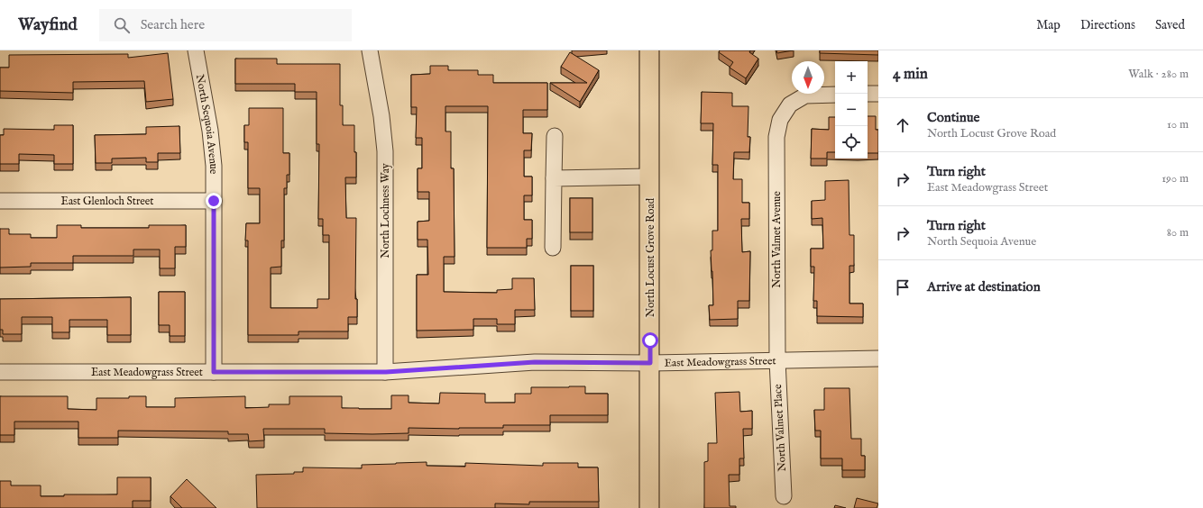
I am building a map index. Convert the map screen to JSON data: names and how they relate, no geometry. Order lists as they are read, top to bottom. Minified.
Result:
{"streets":{"main road":["North Locust Grove Road"],"street":["North Sequoia Avenue","East Glenloch Street","North Lochness Way","North Valmet Avenue","East Meadowgrass Street","North Valmet Place"]},"crossings":[["North Sequoia Avenue","East Glenloch Street"],["North Sequoia Avenue","East Meadowgrass Street"],["North Lochness Way","East Meadowgrass Street"],["North Valmet Avenue","East Meadowgrass Street"],["North Valmet Avenue","North Valmet Place"],["North Locust Grove Road","East Meadowgrass Street"],["East Meadowgrass Street","North Valmet Place"]],"north":"bottom","page":{"header":"Wayfind","search":"Search here","nav":["Map","Directions","Saved"],"heading":["4 min","Walk · 280 m"],"map_buttons":["+","−"],"list":[["Continue","North Locust Grove Road","10 m"],["Turn right","East Meadowgrass Street","190 m"],["Turn right","North Sequoia Avenue","80 m"],"Arrive at destination"]}}
